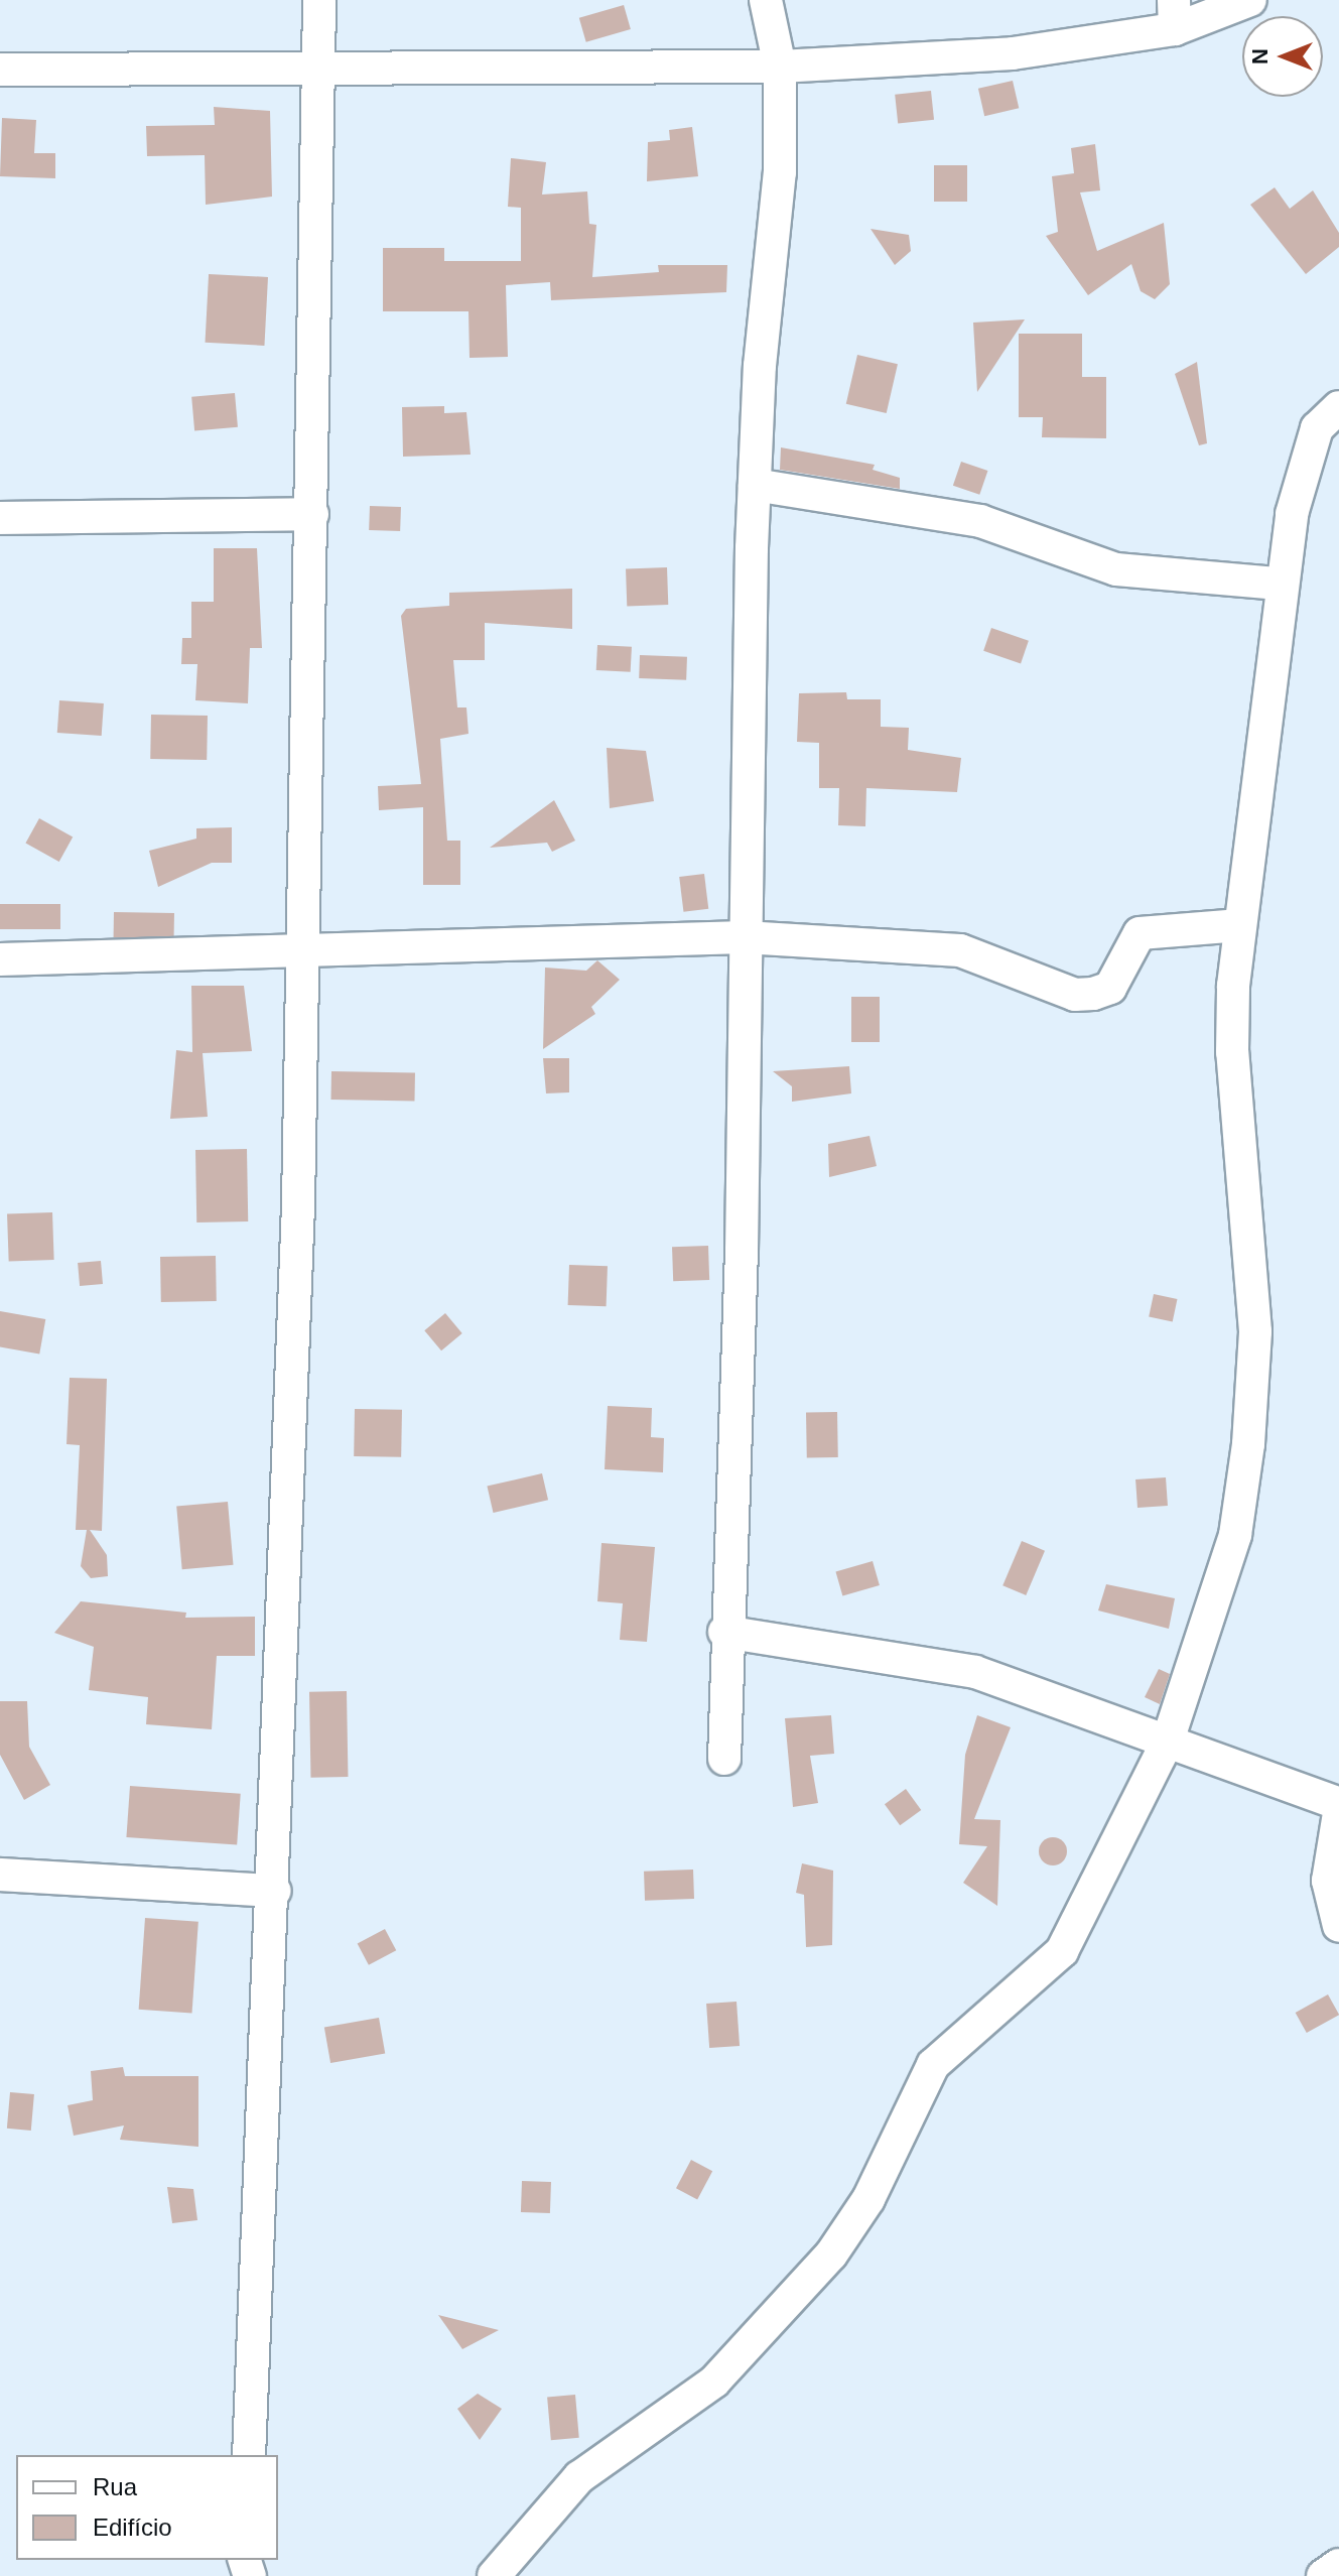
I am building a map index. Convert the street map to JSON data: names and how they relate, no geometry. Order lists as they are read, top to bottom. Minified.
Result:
{"legend":["Rua","Edifício"],"north":"left"}
